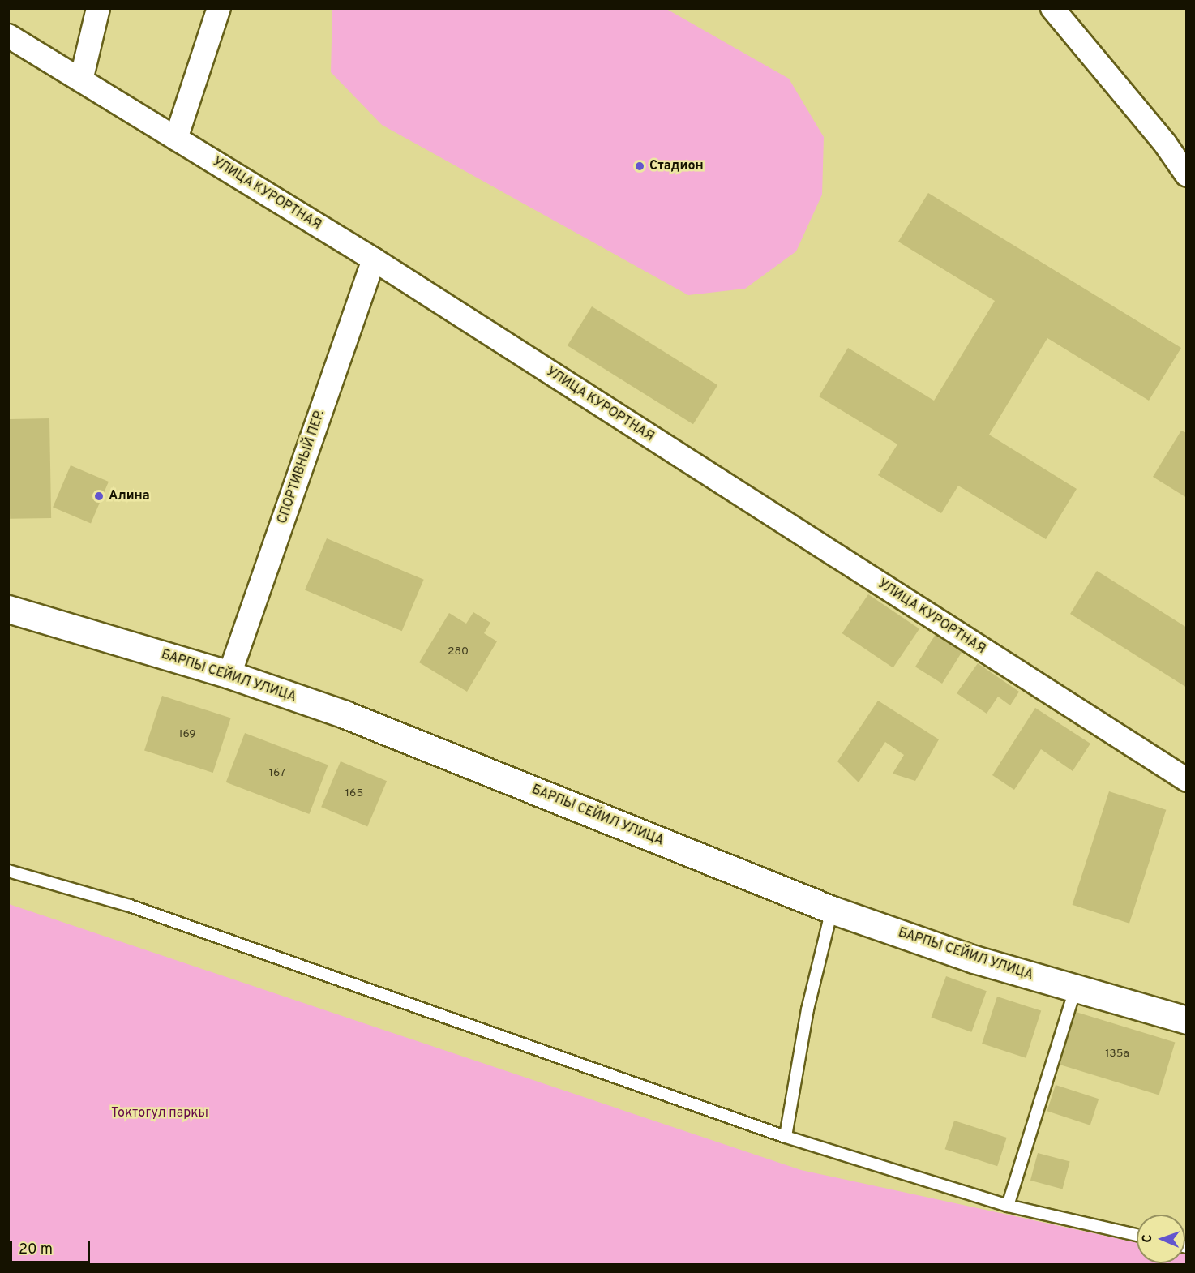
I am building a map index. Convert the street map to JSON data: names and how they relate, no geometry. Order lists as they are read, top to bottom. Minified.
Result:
{"streets":{"main road":["БАРПЫ СЕЙИЛ УЛИЦА"],"street":["УЛИЦА КУРОРТНАЯ","СПОРТИВНЫЙ ПЕР."]},"crossings":[["УЛИЦА КУРОРТНАЯ","СПОРТИВНЫЙ ПЕР."],["СПОРТИВНЫЙ ПЕР.","БАРПЫ СЕЙИЛ УЛИЦА"]],"parks":["Токтогул паркы"],"places":["Стадион","Алина"],"house_numbers":["280","169","167","165","135а"],"scale_bar":"20 m","north":"left"}
